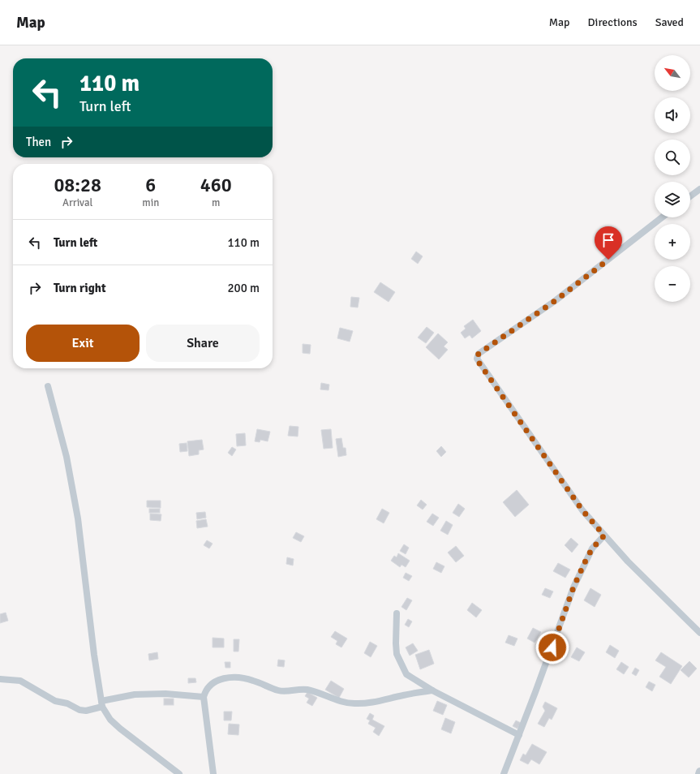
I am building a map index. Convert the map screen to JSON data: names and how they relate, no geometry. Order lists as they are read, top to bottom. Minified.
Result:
{"north":"top left","page":{"header":"Map","nav":["Map","Directions","Saved"],"map_buttons":["+","−"],"turn":["110 m","Turn left"],"then":"Then","eta":["08:28","Arrival","6","min","460","m"],"list":[{"name":"Turn left","value":"110 m"},{"name":"Turn right","value":"200 m"}],"buttons":["Exit","Share"]}}
